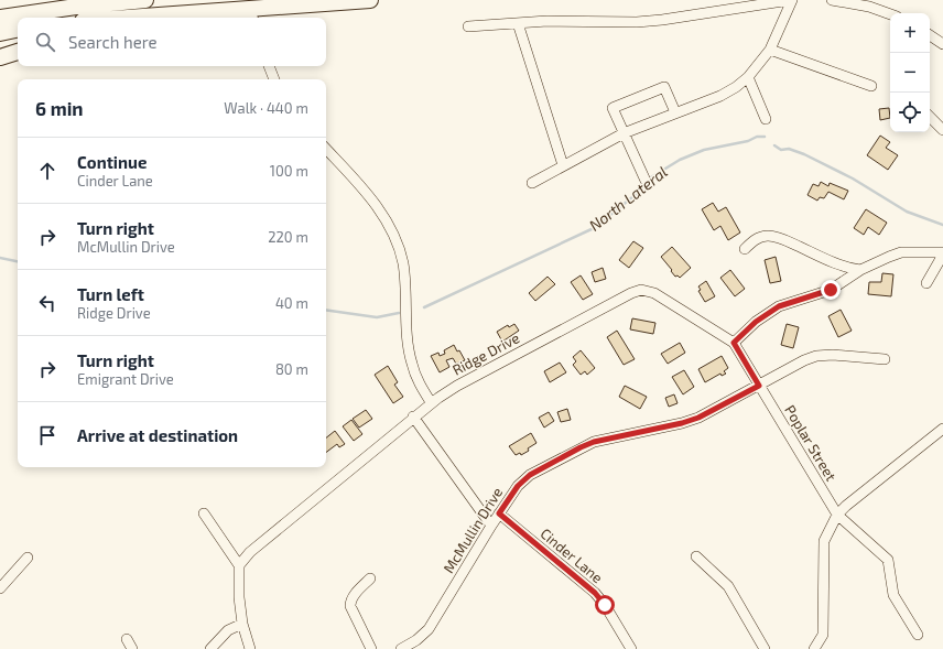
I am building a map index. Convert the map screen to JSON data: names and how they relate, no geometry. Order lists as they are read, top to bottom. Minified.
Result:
{"streets":{"street":["Ridge Drive","Poplar Street","McMullin Drive","Cinder Lane"]},"crossings":[["Ridge Drive","Poplar Street"],["Ridge Drive","McMullin Drive"],["Poplar Street","McMullin Drive"],["McMullin Drive","Cinder Lane"]],"water":["North Lateral"],"page":{"map_buttons":["+","−"],"search":"Search here","heading":["6 min","Walk · 440 m"],"list":[["Continue","Cinder Lane","100 m"],["Turn right","McMullin Drive","220 m"],["Turn left","Ridge Drive","40 m"],["Turn right","Emigrant Drive","80 m"],"Arrive at destination"]}}
